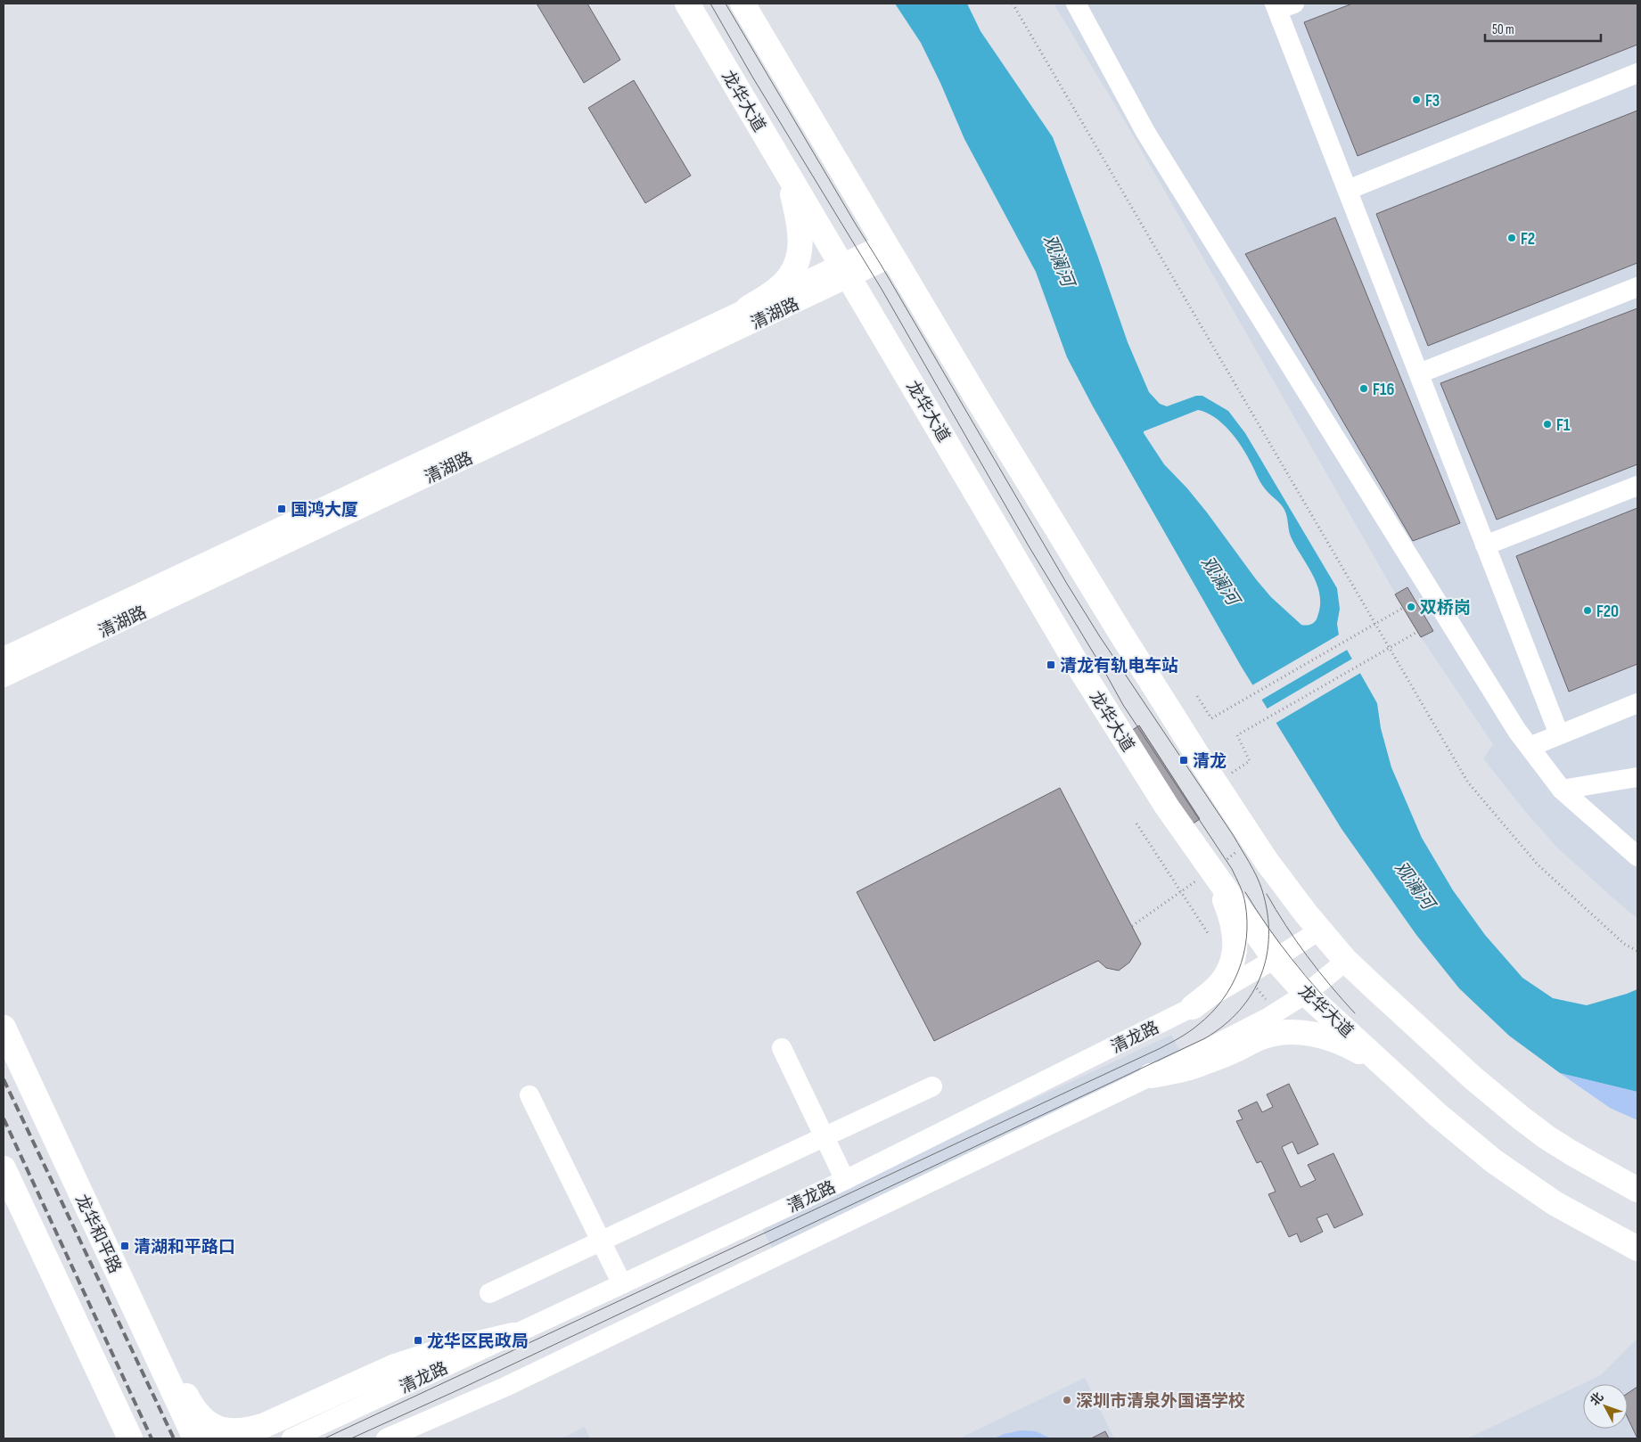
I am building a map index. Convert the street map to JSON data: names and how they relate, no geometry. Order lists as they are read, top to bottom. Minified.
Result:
{"streets":{"main road":["龙华大道","龙华和平路"],"street":["清湖路","清龙路"]},"crossings":[["龙华大道","清湖路"],["龙华大道","清龙路"]],"water":["观澜河"],"places":{"other":["F3","F2","F16","F1","双桥岗","F20","深圳市清泉外国语学校"],"transit":["国鸿大厦","清龙有轨电车站","清龙","清湖和平路口","龙华区民政局"]},"scale_bar":"50 m","north":"top left"}
